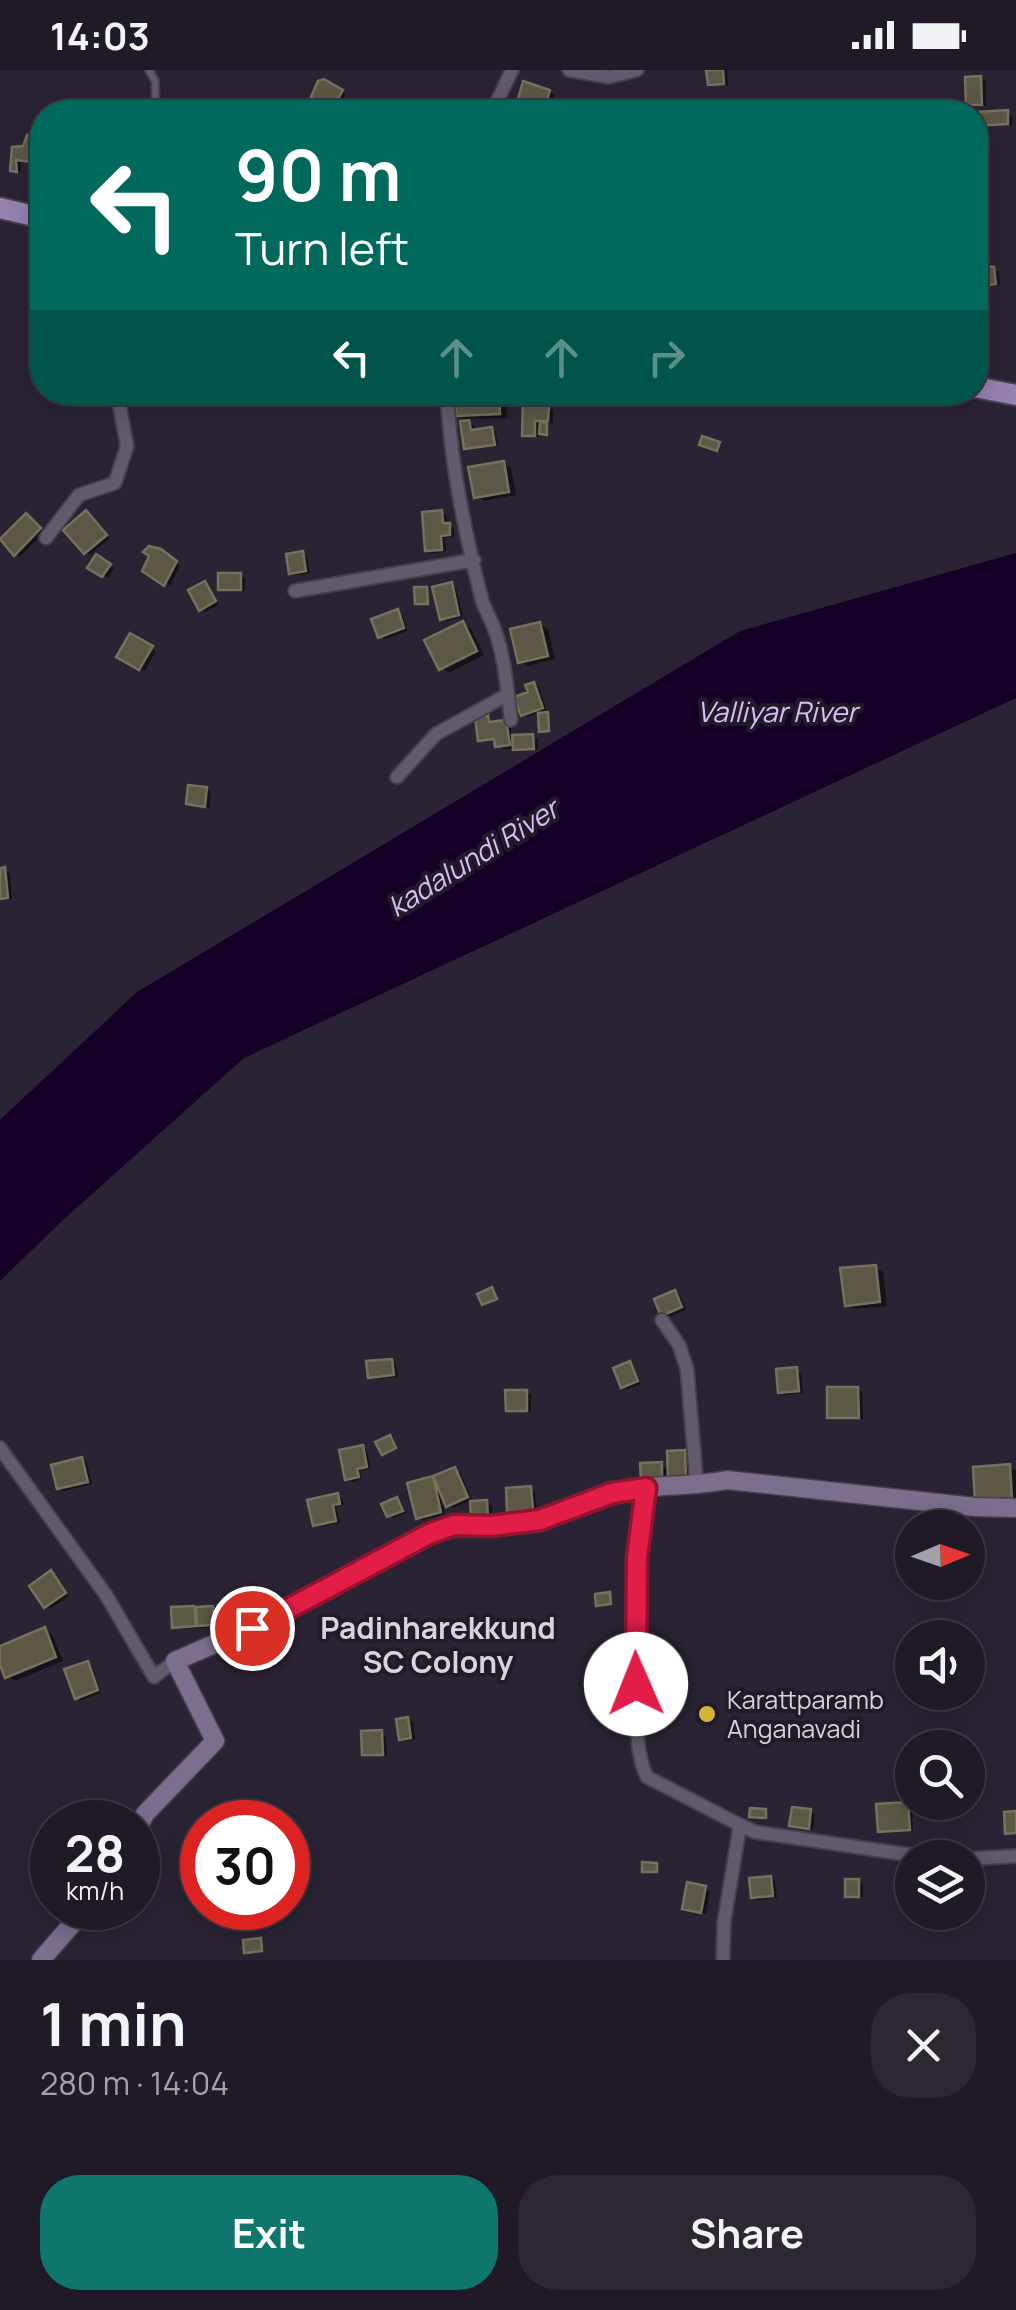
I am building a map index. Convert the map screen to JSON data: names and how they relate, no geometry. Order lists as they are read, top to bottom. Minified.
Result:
{"districts":["Padinharekkund SC Colony"],"water":["Valliyar River","kadalundi River"],"places":["Karattparamb Anganavadi"],"north":"right","page":{"status":"14:03","turn":["90 m","Turn left"],"speed":"28 km/h","limit":"30","heading":["1 min","280 m · 14:04"],"buttons":["Exit","Share"]}}
